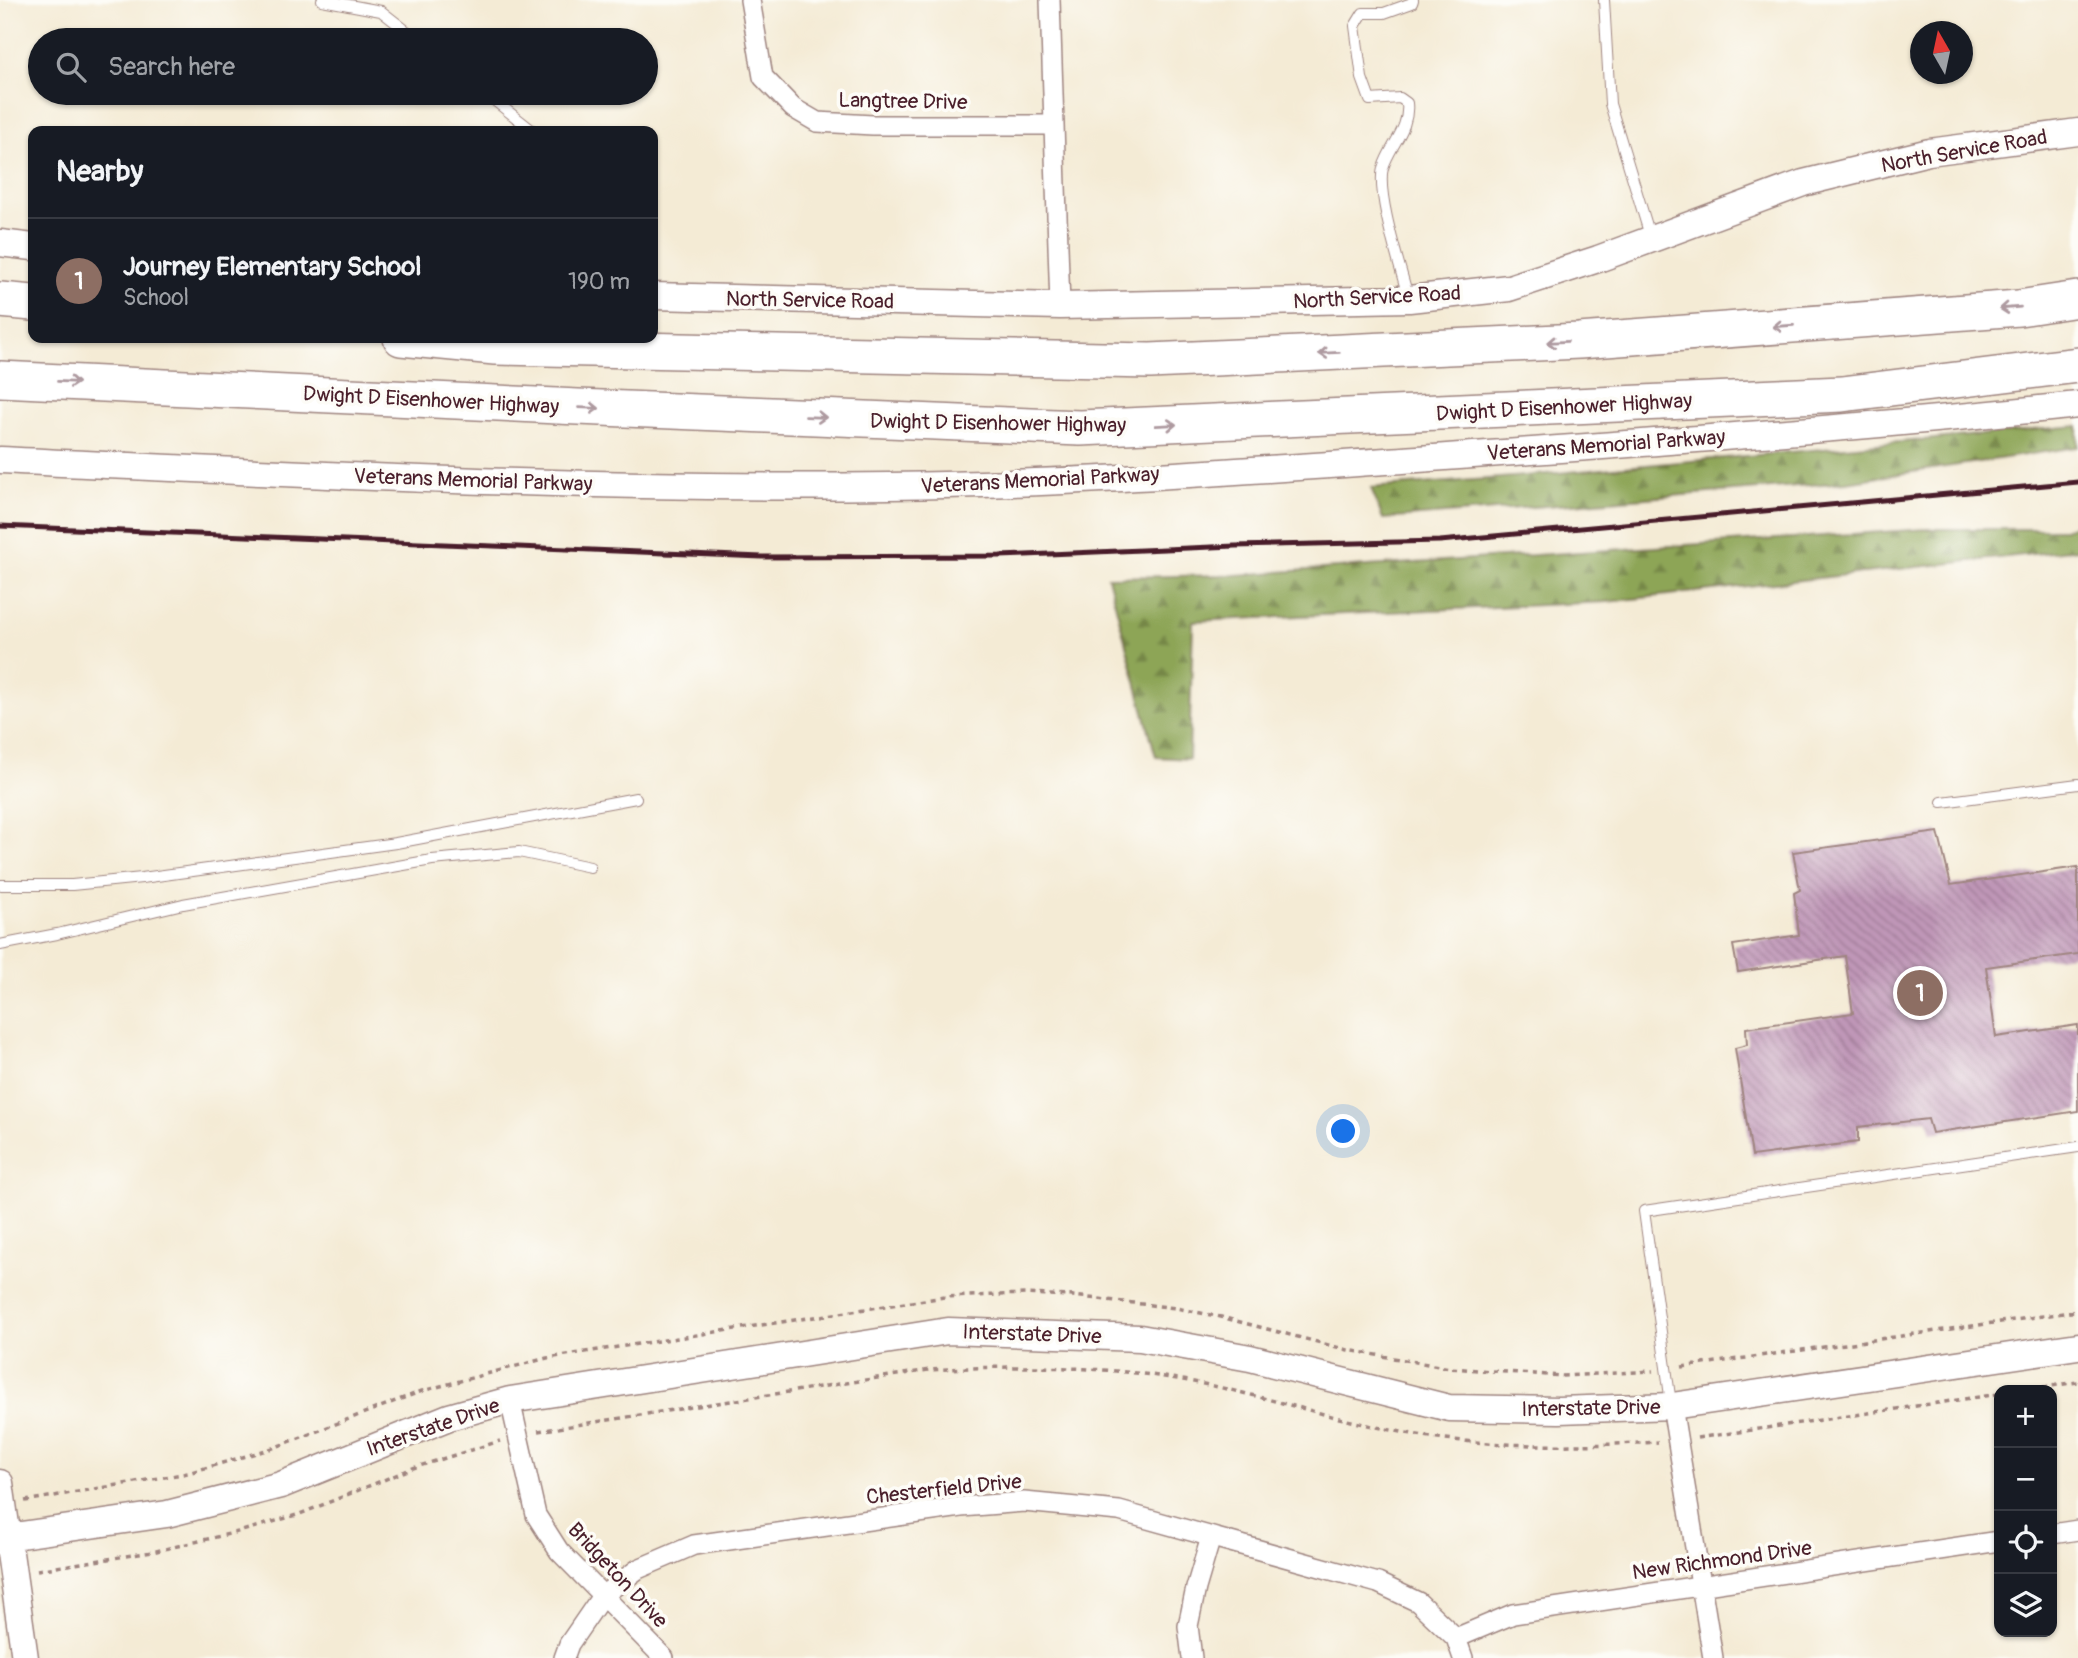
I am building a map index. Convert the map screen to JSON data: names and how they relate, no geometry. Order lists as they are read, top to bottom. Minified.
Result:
{"streets":{"highway":["Dwight D Eisenhower Highway"],"street":["Langtree Drive","North Service Road","Veterans Memorial Parkway","Interstate Drive","Chesterfield Drive","New Richmond Drive","Bridgeton Drive"]},"crossings":[["Interstate Drive","Bridgeton Drive"],["Chesterfield Drive","New Richmond Drive"],["Chesterfield Drive","Bridgeton Drive"]],"north":"top","page":{"search":"Search here","heading":"Nearby","list":[{"mark":"1","name":"Journey Elementary School","note":"School","value":"190 m"}],"pins":"1","map_buttons":["+","−"]}}
